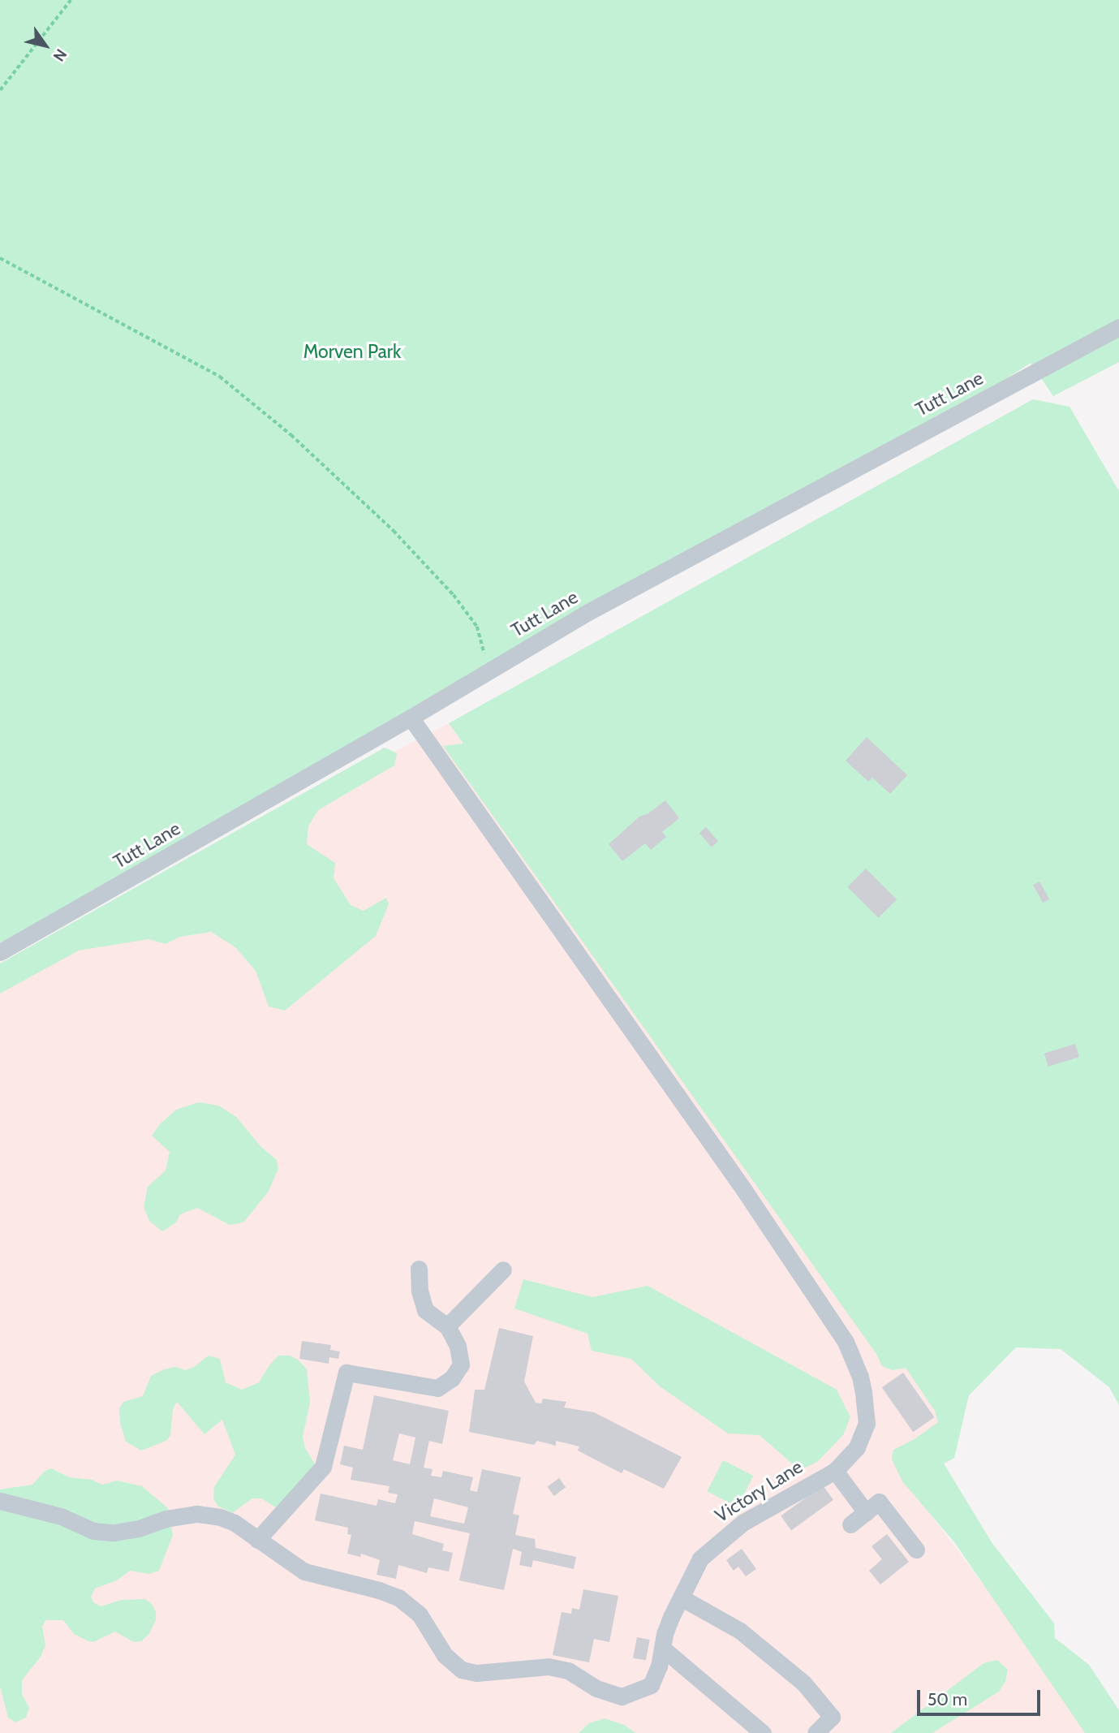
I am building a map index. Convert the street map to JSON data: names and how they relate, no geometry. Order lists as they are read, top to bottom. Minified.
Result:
{"streets":{"street":["Tutt Lane","Victory Lane"]},"crossings":[["Tutt Lane","Victory Lane"]],"parks":["Morven Park"],"scale_bar":"50 m","north":"bottom right"}
